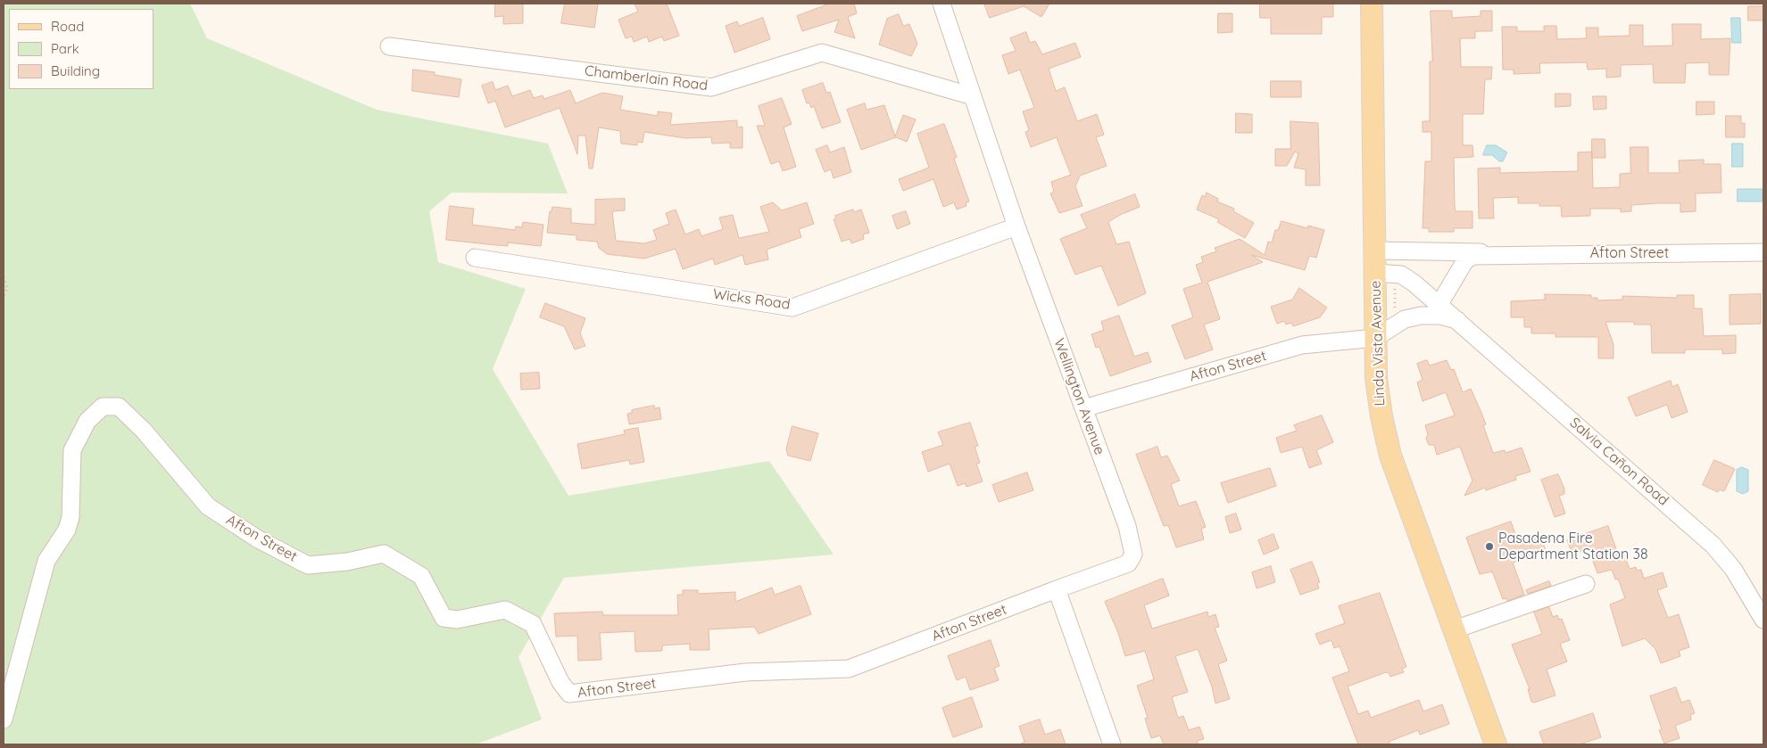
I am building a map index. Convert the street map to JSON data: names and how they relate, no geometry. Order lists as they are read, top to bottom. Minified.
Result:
{"streets":{"main road":["Linda Vista Avenue"],"street":["Chamberlain Road","Afton Street","Wicks Road","Wellington Avenue","Salvia Cañon Road"]},"crossings":[["Chamberlain Road","Wellington Avenue"],["Afton Street","Linda Vista Avenue"],["Afton Street","Wellington Avenue"],["Afton Street","Salvia Cañon Road"],["Wicks Road","Wellington Avenue"],["Linda Vista Avenue","Salvia Cañon Road"]],"places":["Pasadena Fire Department Station 38"],"legend":["Road","Park","Building"]}
